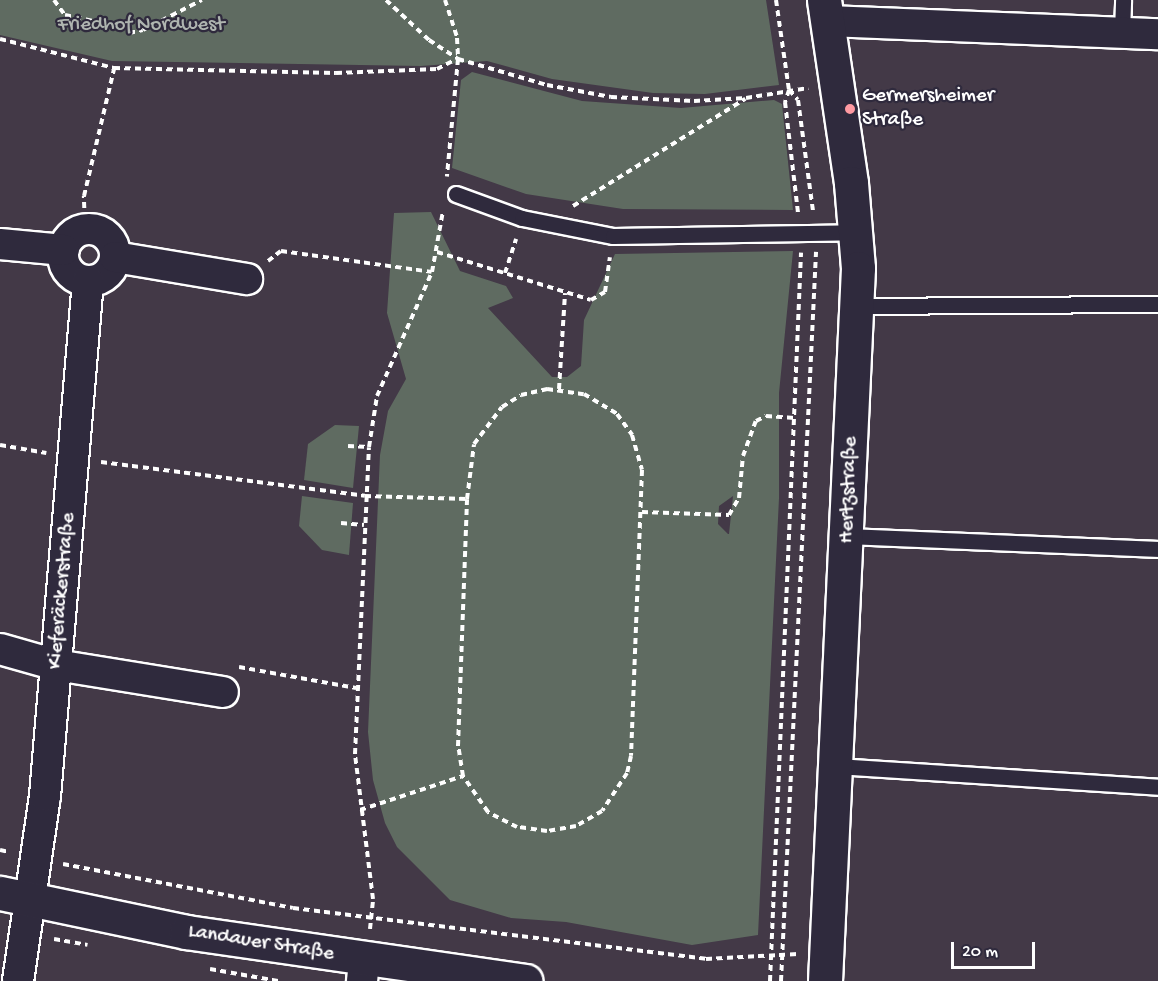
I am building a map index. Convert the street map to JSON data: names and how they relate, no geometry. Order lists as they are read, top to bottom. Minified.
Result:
{"streets":{"main road":["Hertzstraße","Landauer Straße"],"street":["Kieferäckerstraße"]},"crossings":[["Kieferäckerstraße","Landauer Straße"]],"parks":["Friedhof Nordwest"],"places":["Germersheimer Straße"],"scale_bar":"20 m"}
